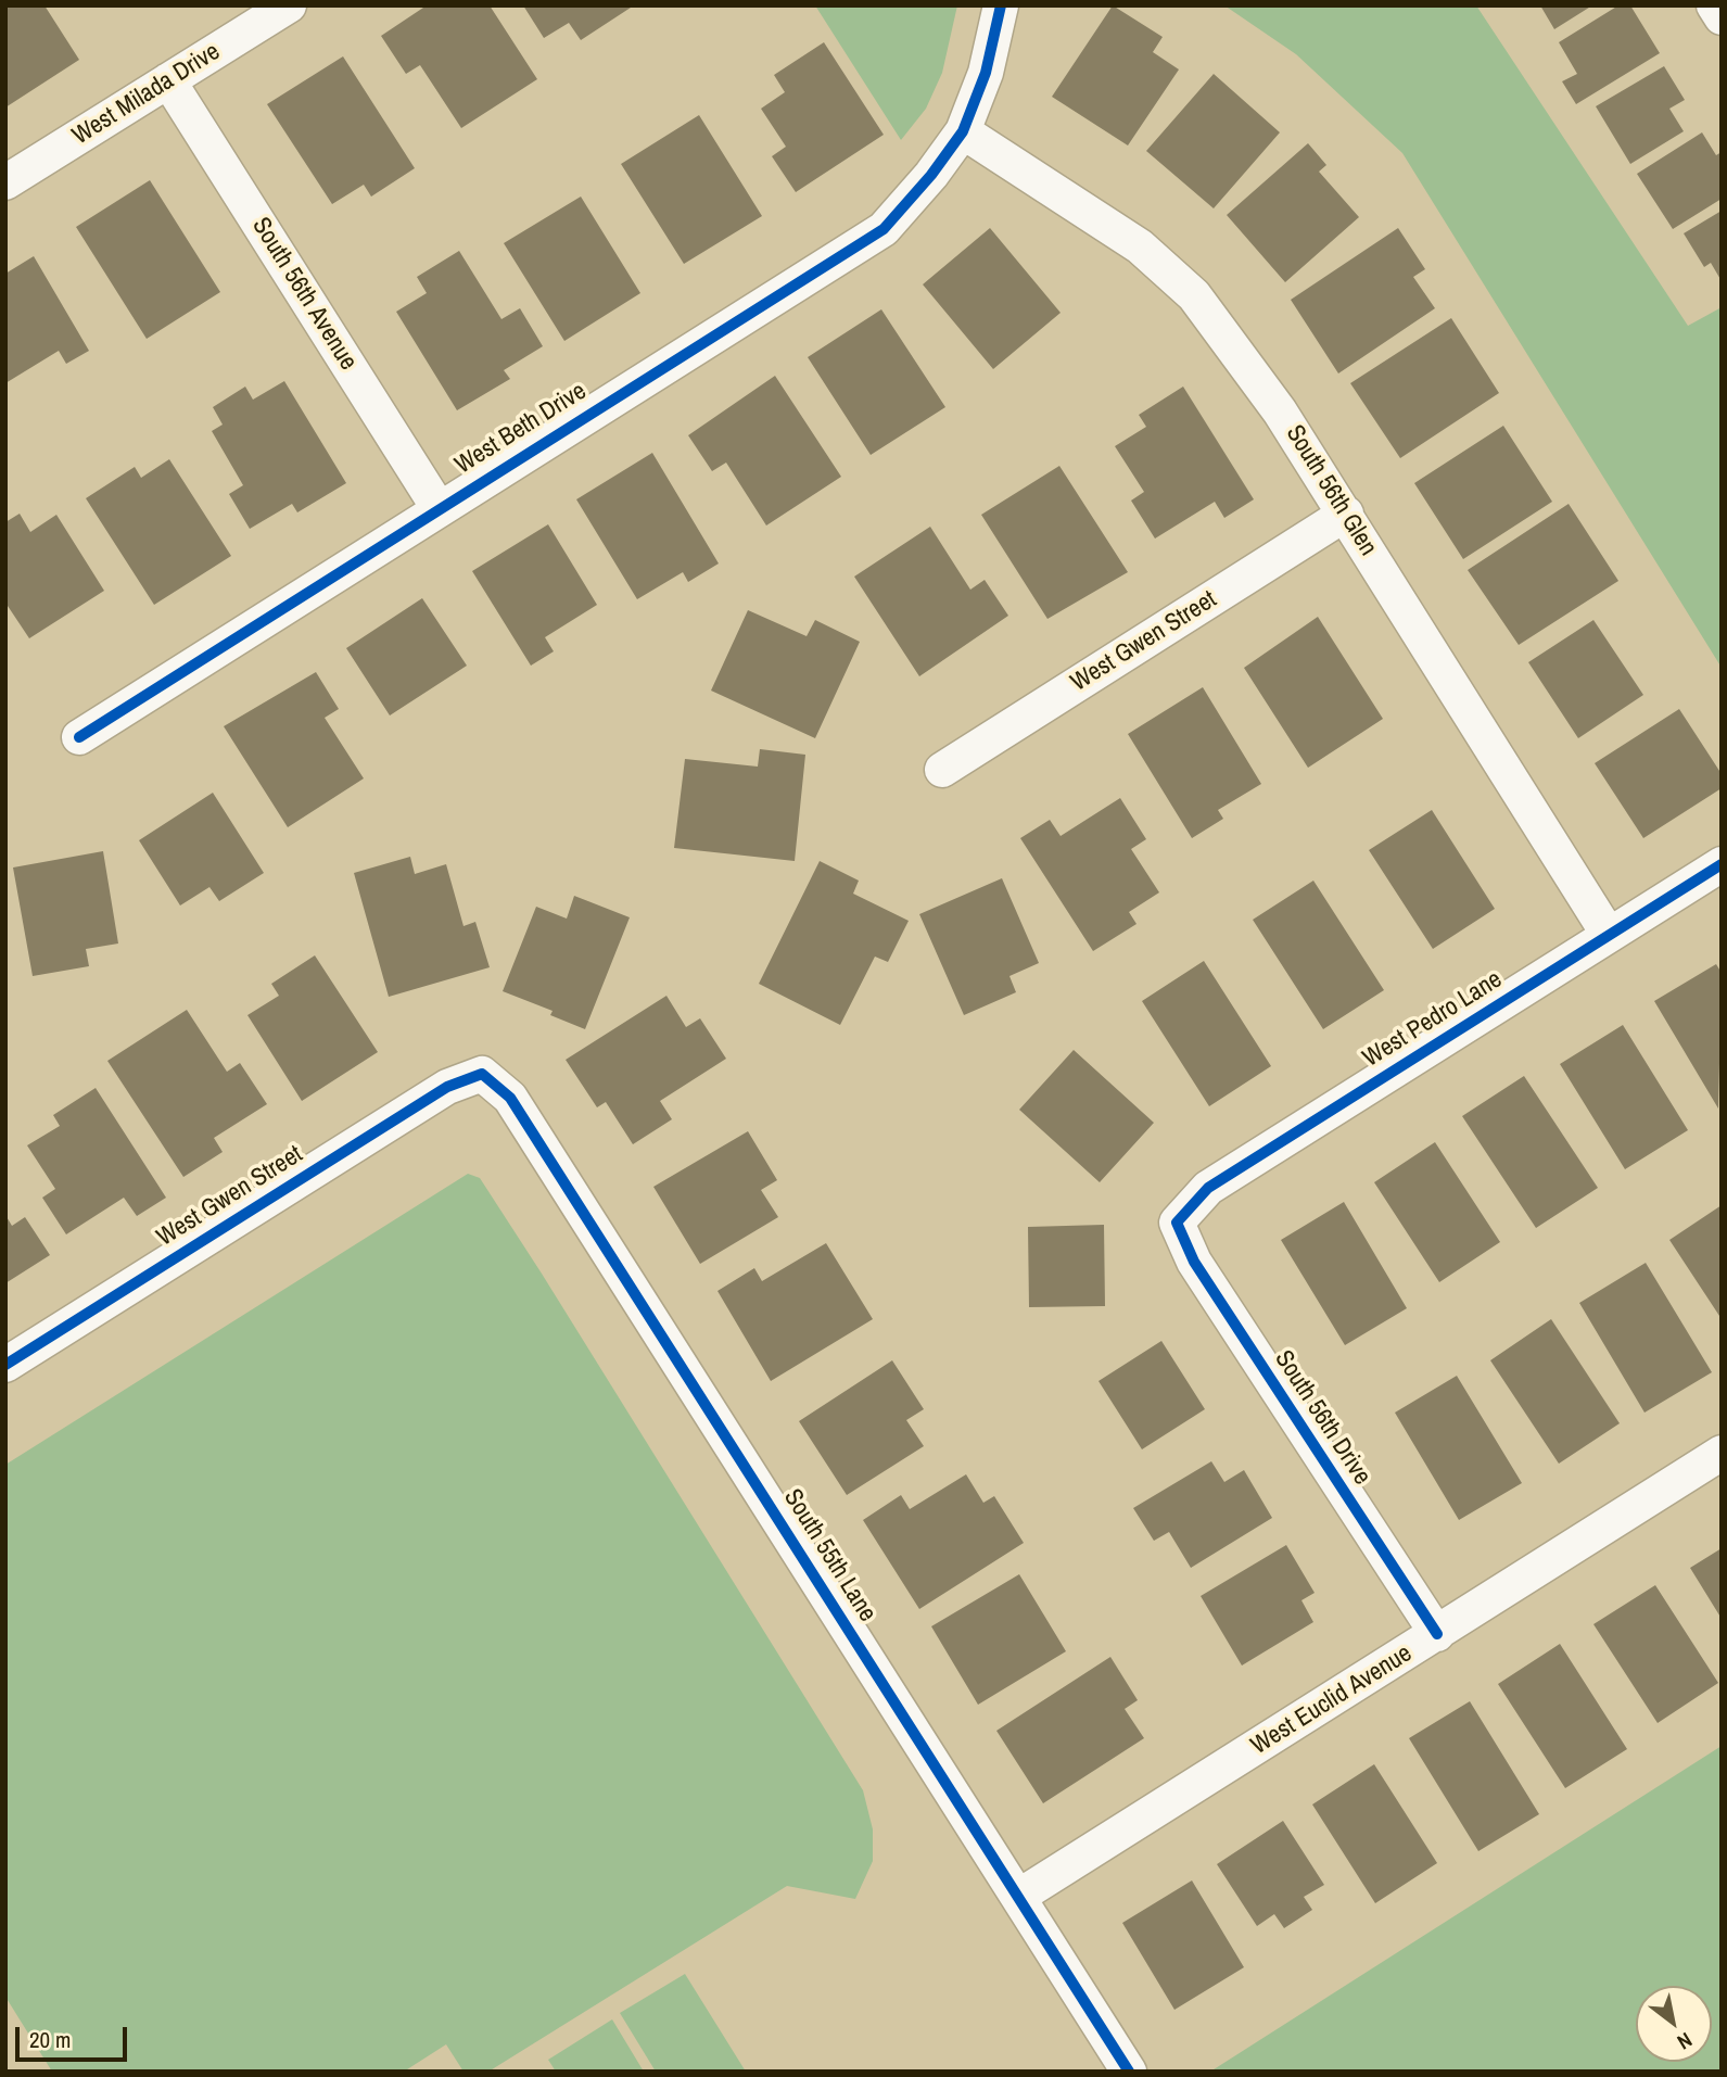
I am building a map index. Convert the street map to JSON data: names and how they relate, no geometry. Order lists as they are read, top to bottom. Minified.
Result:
{"streets":{"street":["West Milada Drive","South 56th Avenue","West Beth Drive","South 56th Glen","West Gwen Street","West Pedro Lane","South 56th Drive","South 55th Lane","West Euclid Avenue"]},"crossings":[["West Milada Drive","South 56th Avenue"],["South 56th Avenue","West Beth Drive"],["West Beth Drive","South 56th Glen"],["South 56th Glen","West Gwen Street"],["South 56th Glen","West Pedro Lane"],["West Gwen Street","South 55th Lane"],["West Pedro Lane","South 56th Drive"],["South 56th Drive","West Euclid Avenue"],["South 55th Lane","West Euclid Avenue"]],"scale_bar":"20 m","north":"bottom right"}
